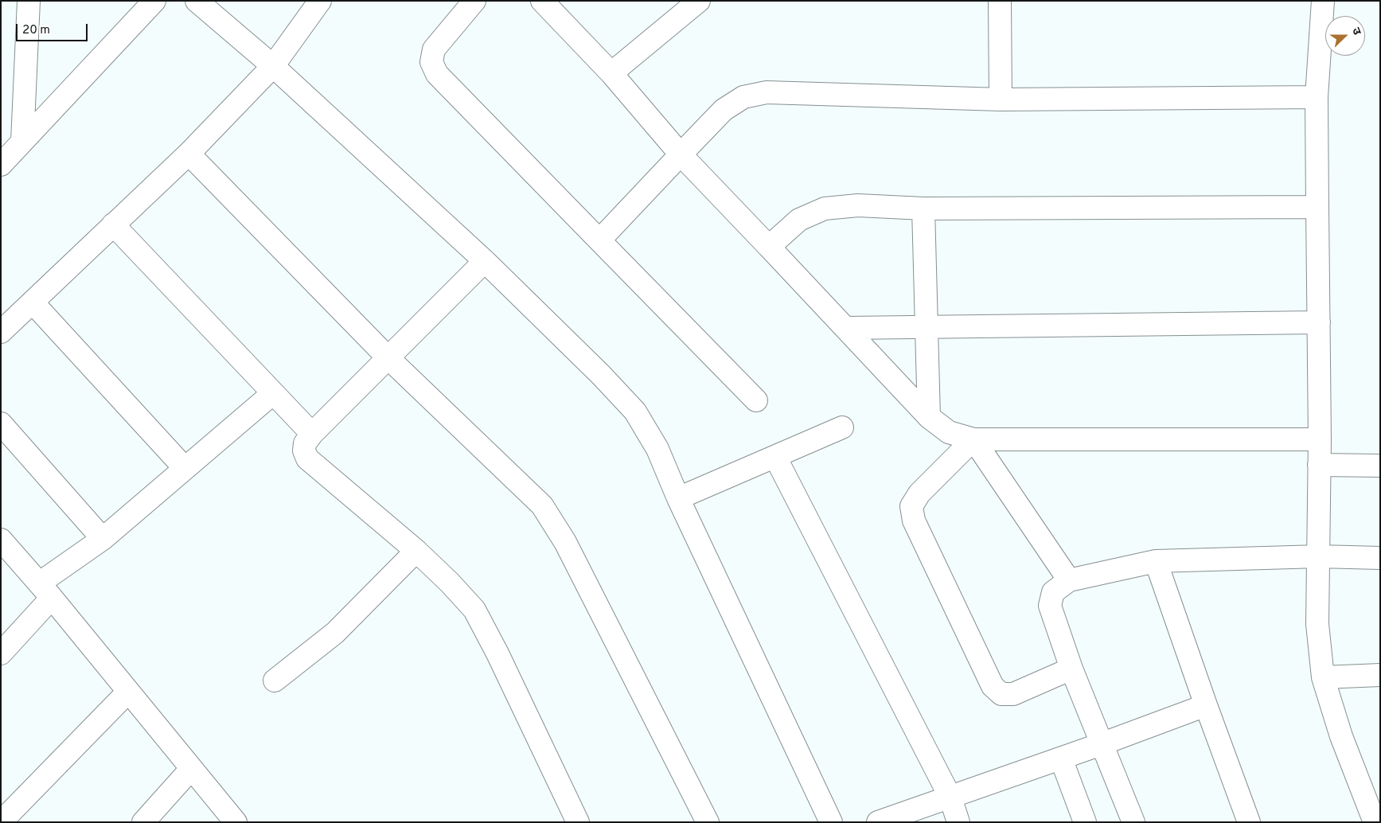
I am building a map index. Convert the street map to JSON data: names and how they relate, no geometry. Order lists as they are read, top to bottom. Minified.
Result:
{"scale_bar":"20 m","north":"right"}
